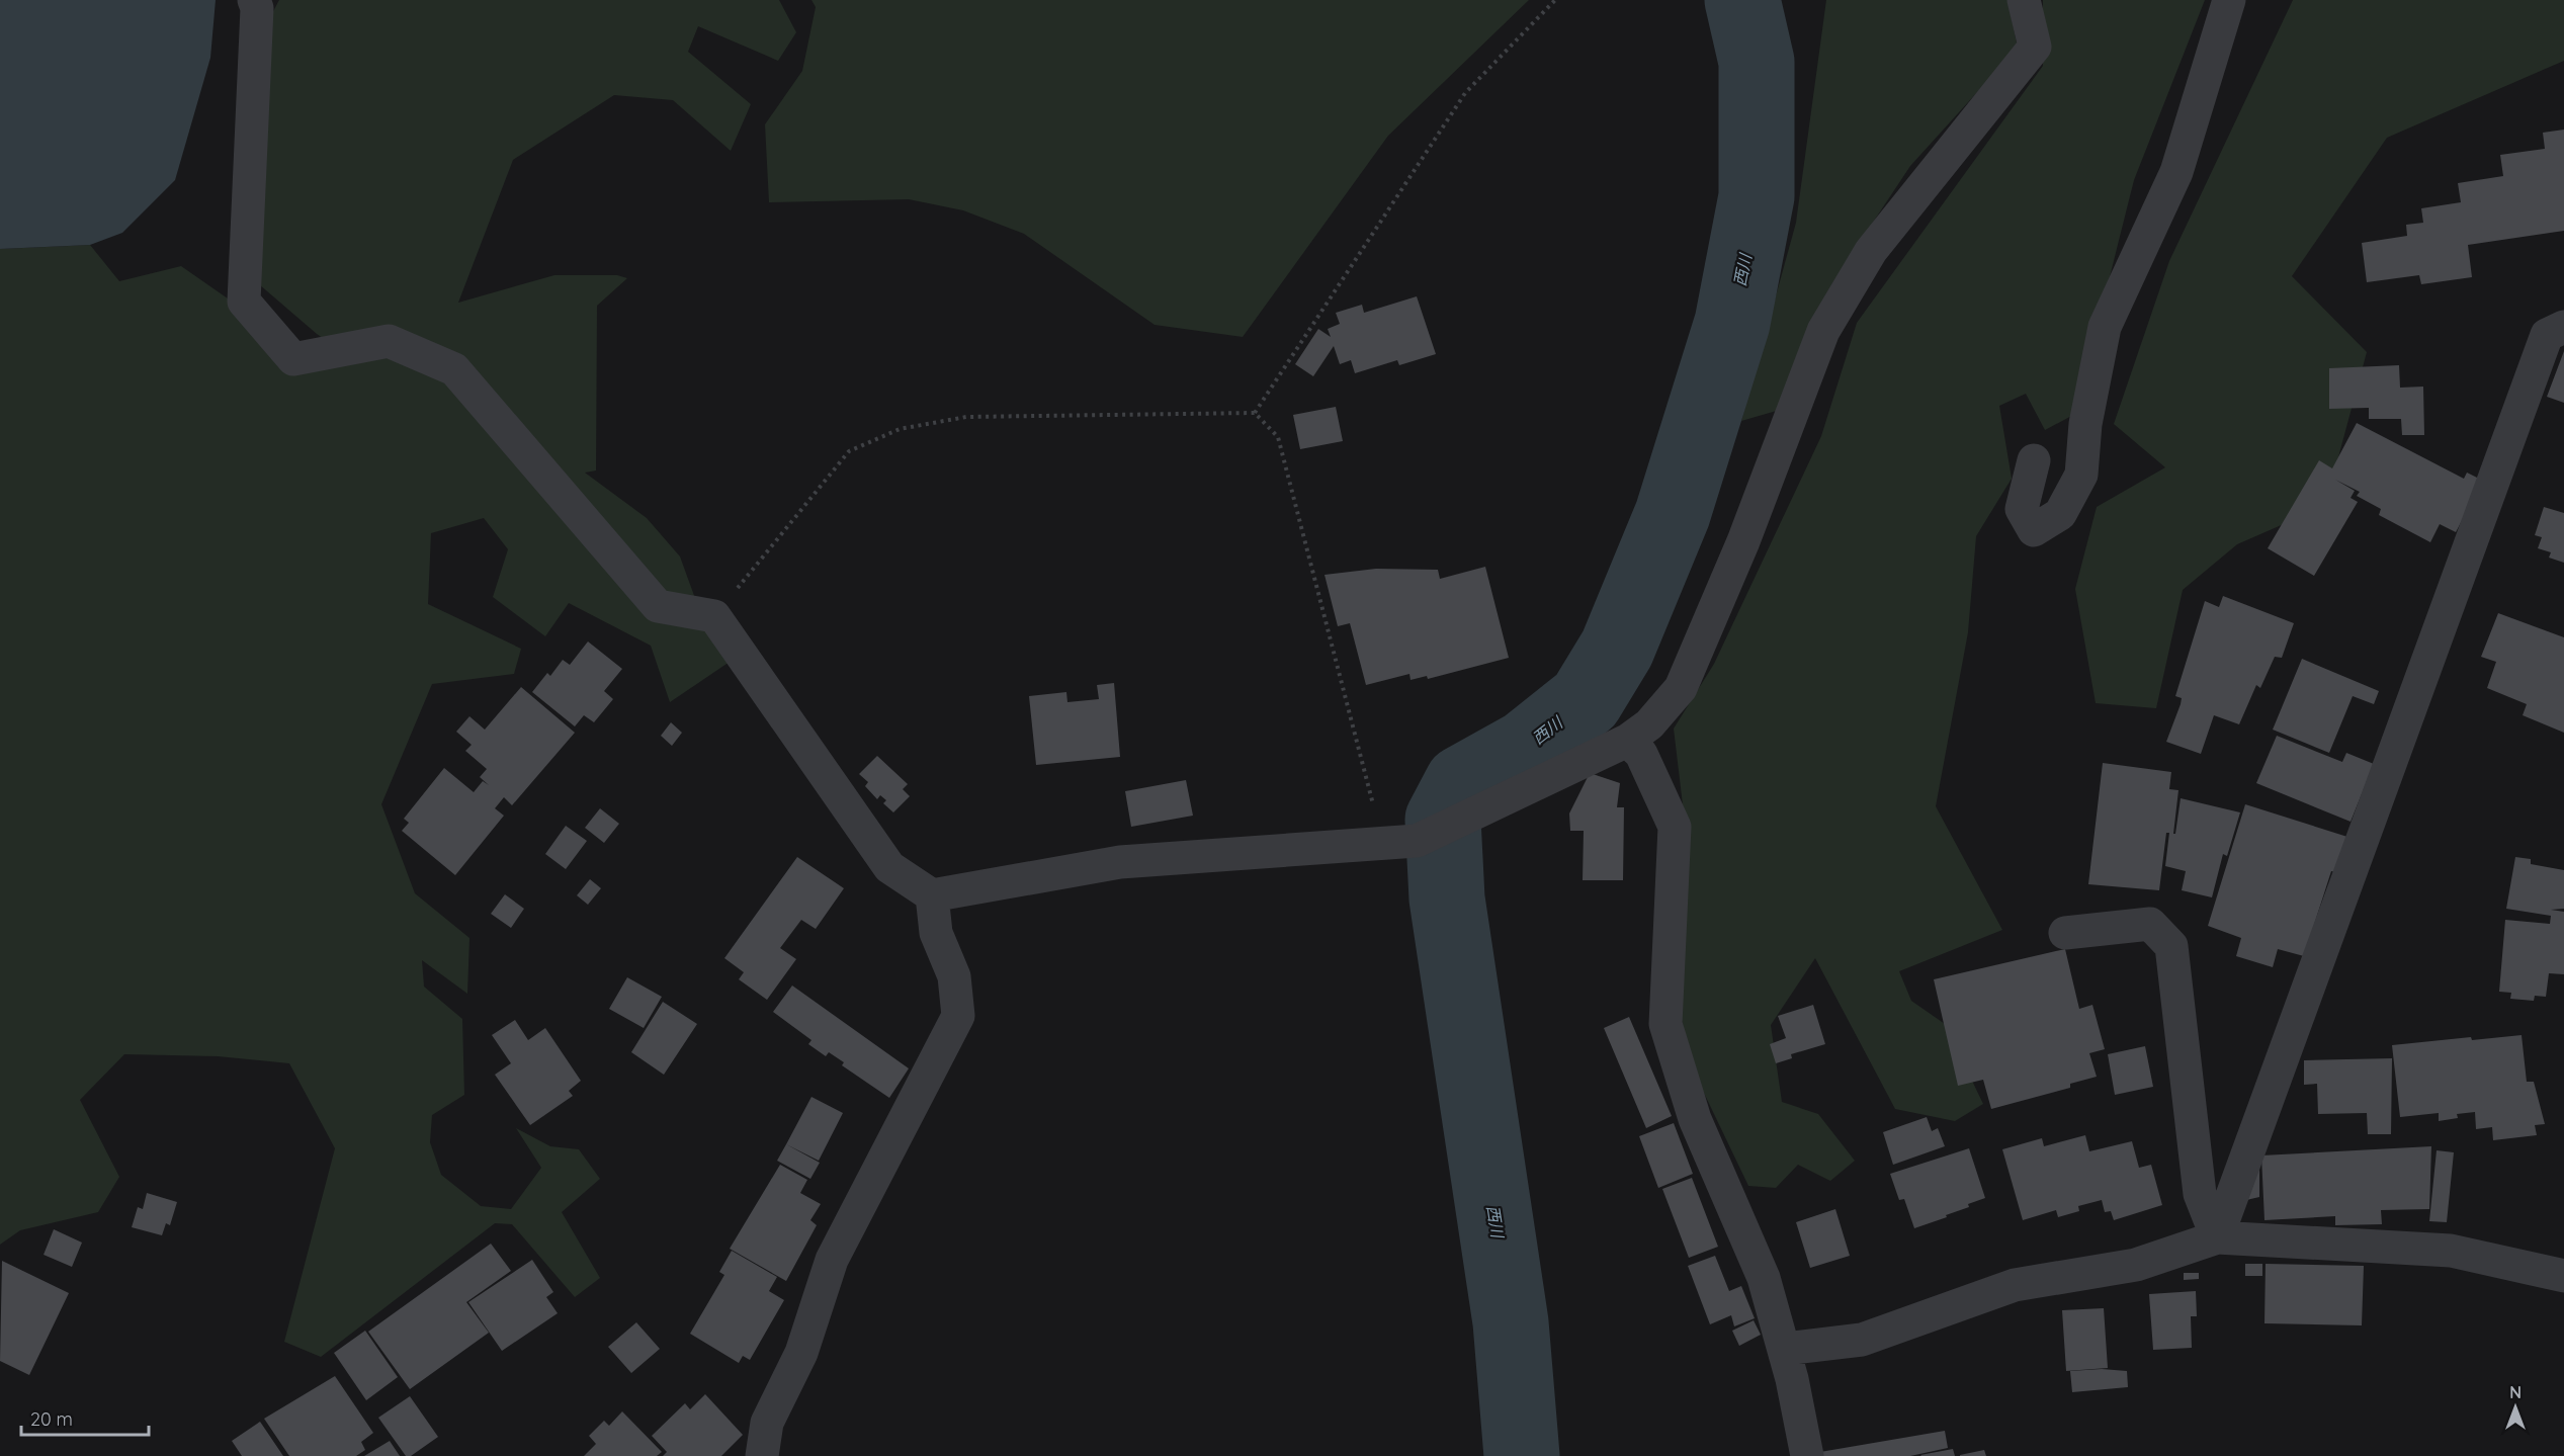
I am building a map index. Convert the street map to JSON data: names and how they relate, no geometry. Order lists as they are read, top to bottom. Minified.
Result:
{"water":["西川"],"scale_bar":"20 m","north":"top"}
